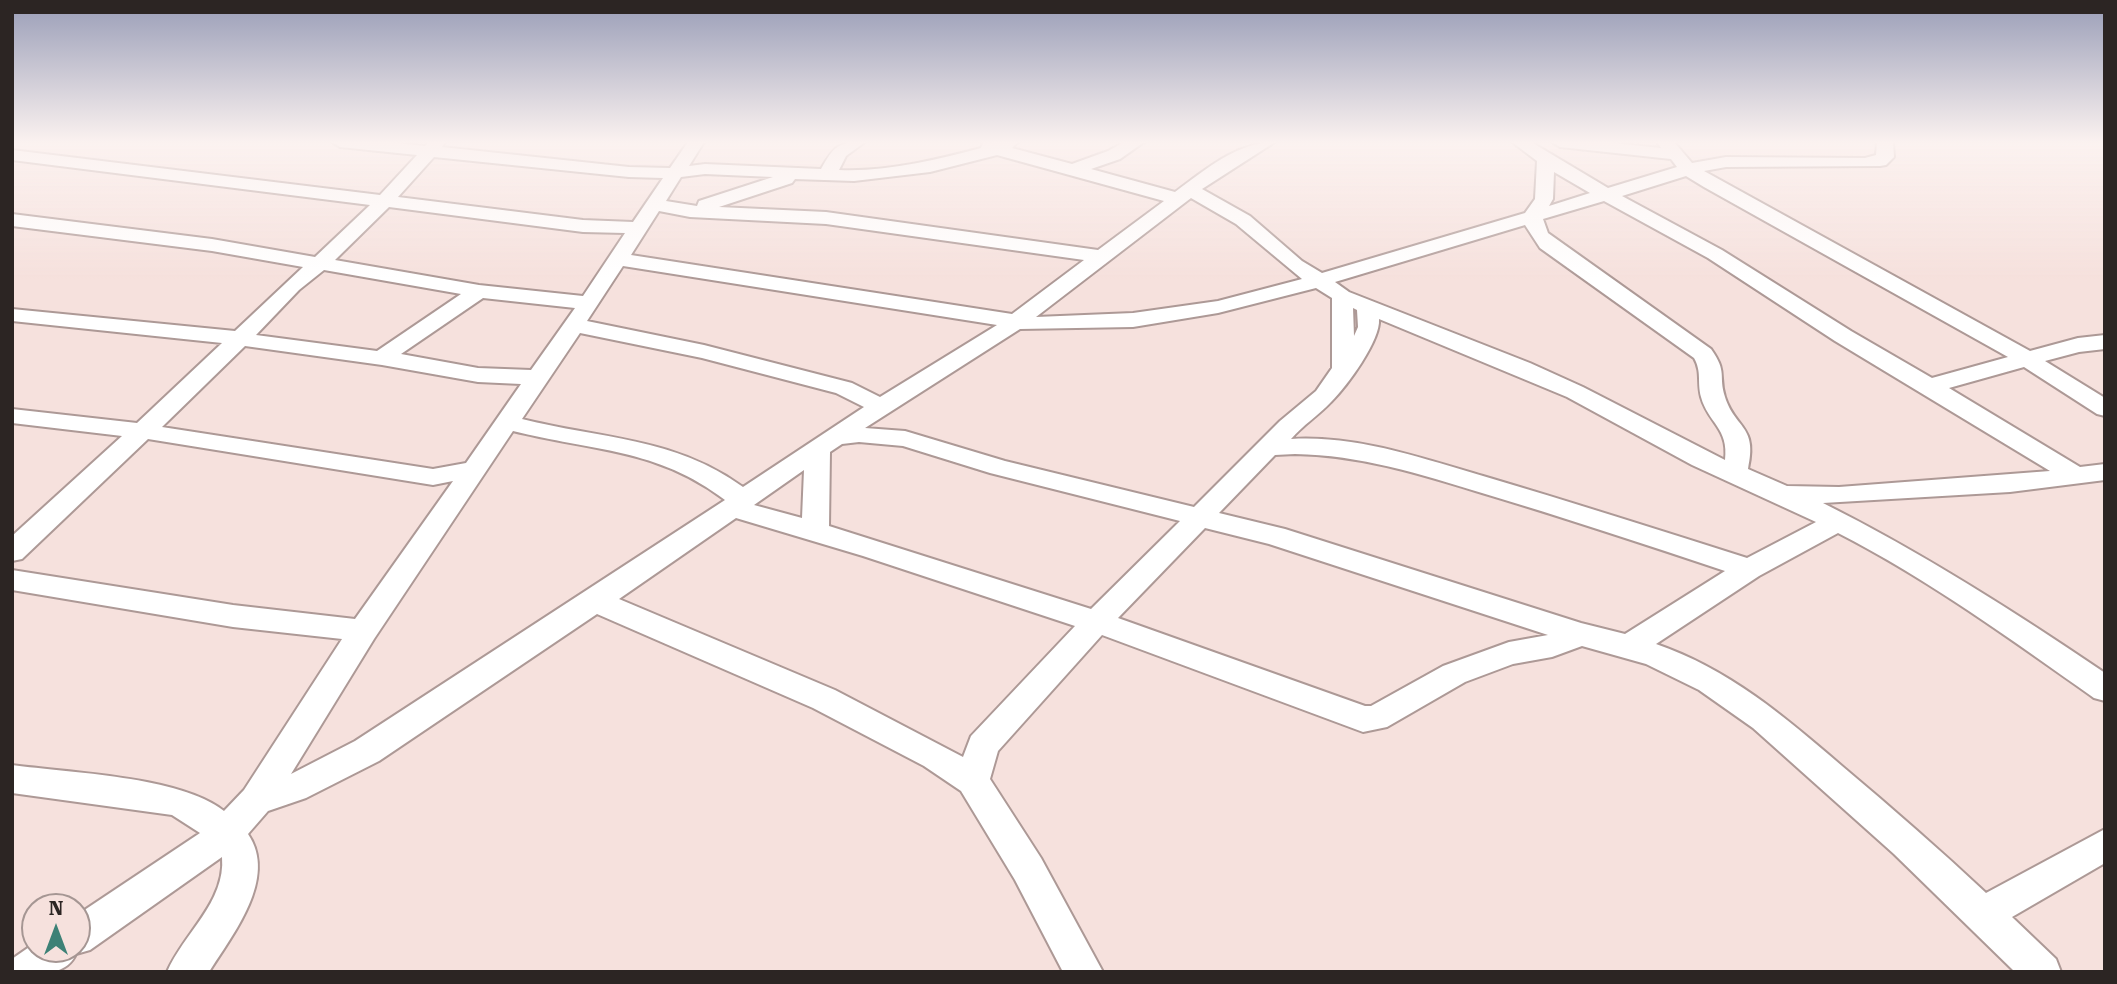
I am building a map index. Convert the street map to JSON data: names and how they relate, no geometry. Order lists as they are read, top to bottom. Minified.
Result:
{"north":"top"}
